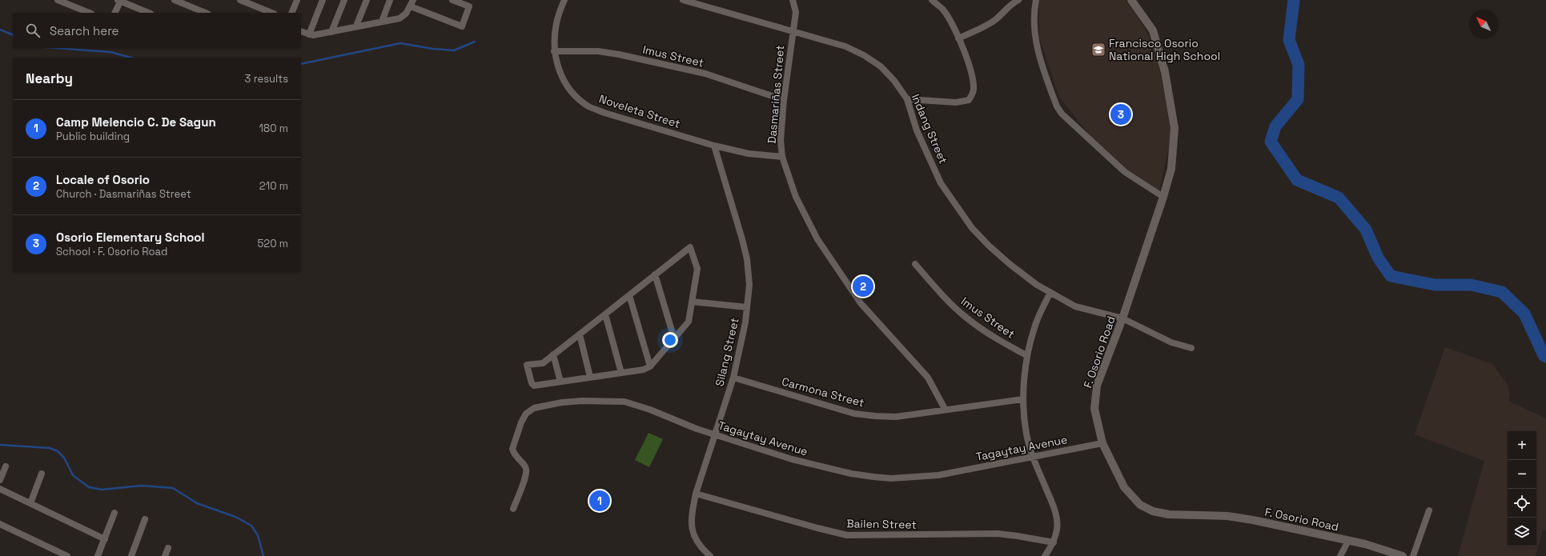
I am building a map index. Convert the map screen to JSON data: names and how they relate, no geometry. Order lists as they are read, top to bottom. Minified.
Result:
{"streets":{"street":["Imus Street","Dasmariñas Street","Noveleta Street","Indang Street","Silang Street","F. Osorio Road","Carmona Street","Tagaytay Avenue","Bailen Street"]},"crossings":[["Imus Street","Dasmariñas Street"],["Imus Street","Noveleta Street"],["Dasmariñas Street","Noveleta Street"],["Dasmariñas Street","Indang Street"],["Dasmariñas Street","Carmona Street"],["Noveleta Street","Silang Street"],["Indang Street","F. Osorio Road"],["Silang Street","Carmona Street"],["Silang Street","Tagaytay Avenue"],["Silang Street","Bailen Street"],["F. Osorio Road","Tagaytay Avenue"]],"places":{"school or university":["Francisco Osorio National High School"]},"north":"top left","page":{"search":"Search here","heading":["Nearby","3 results"],"list":[{"mark":"1","name":"Camp Melencio C. De Sagun","note":"Public building","value":"180 m"},{"mark":"2","name":"Locale of Osorio","note":"Church · Dasmariñas Street","value":"210 m"},{"mark":"3","name":"Osorio Elementary School","note":"School · F. Osorio Road","value":"520 m"}],"pins":["3","2","1"],"map_buttons":["+","−"]}}
